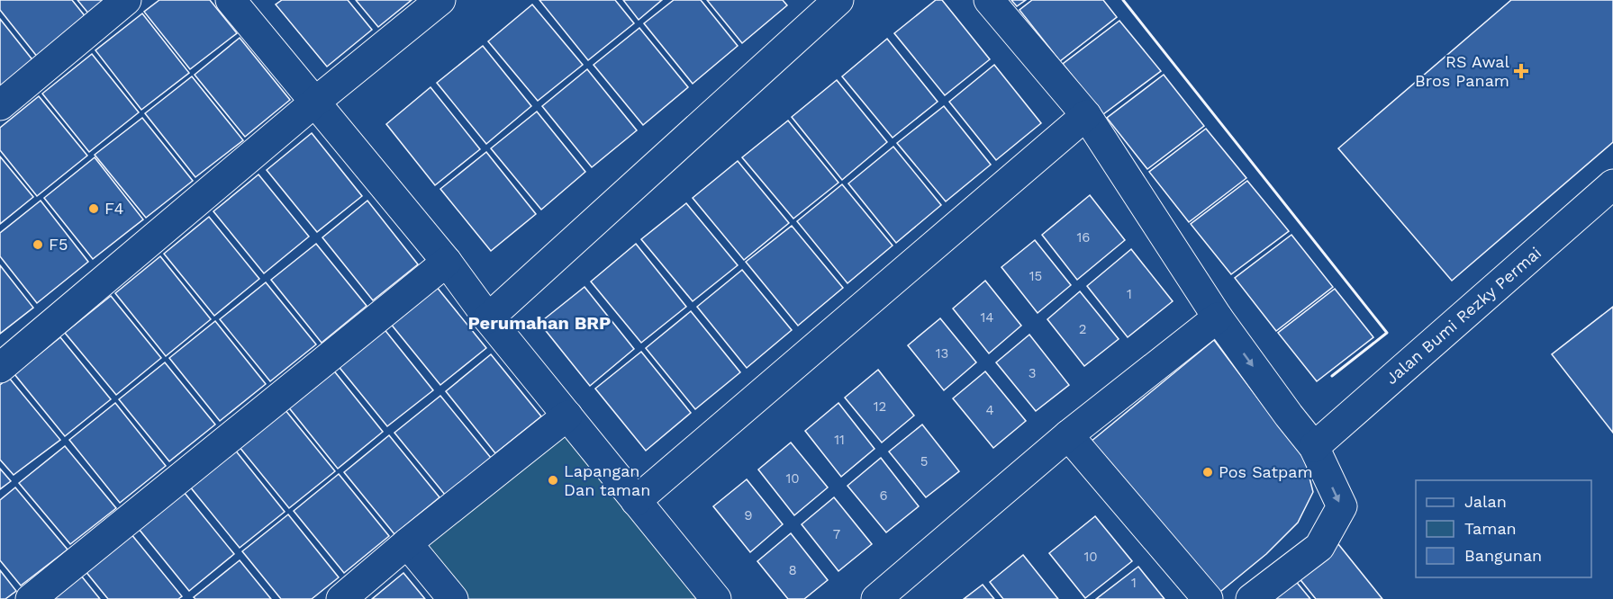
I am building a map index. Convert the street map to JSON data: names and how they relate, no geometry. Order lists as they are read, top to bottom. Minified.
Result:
{"streets":{"street":["Jalan Bumi Rezky Permai"]},"districts":["Perumahan BRP"],"places":{"health":["RS Awal Bros Panam"],"other":["F4","F5","Pos Satpam","Lapangan Dan taman"]},"house_numbers":["16","15","1","14","2","13","3","12","4","11","5","10","6","9","7","10","8","1"],"legend":["Jalan","Taman","Bangunan"]}
